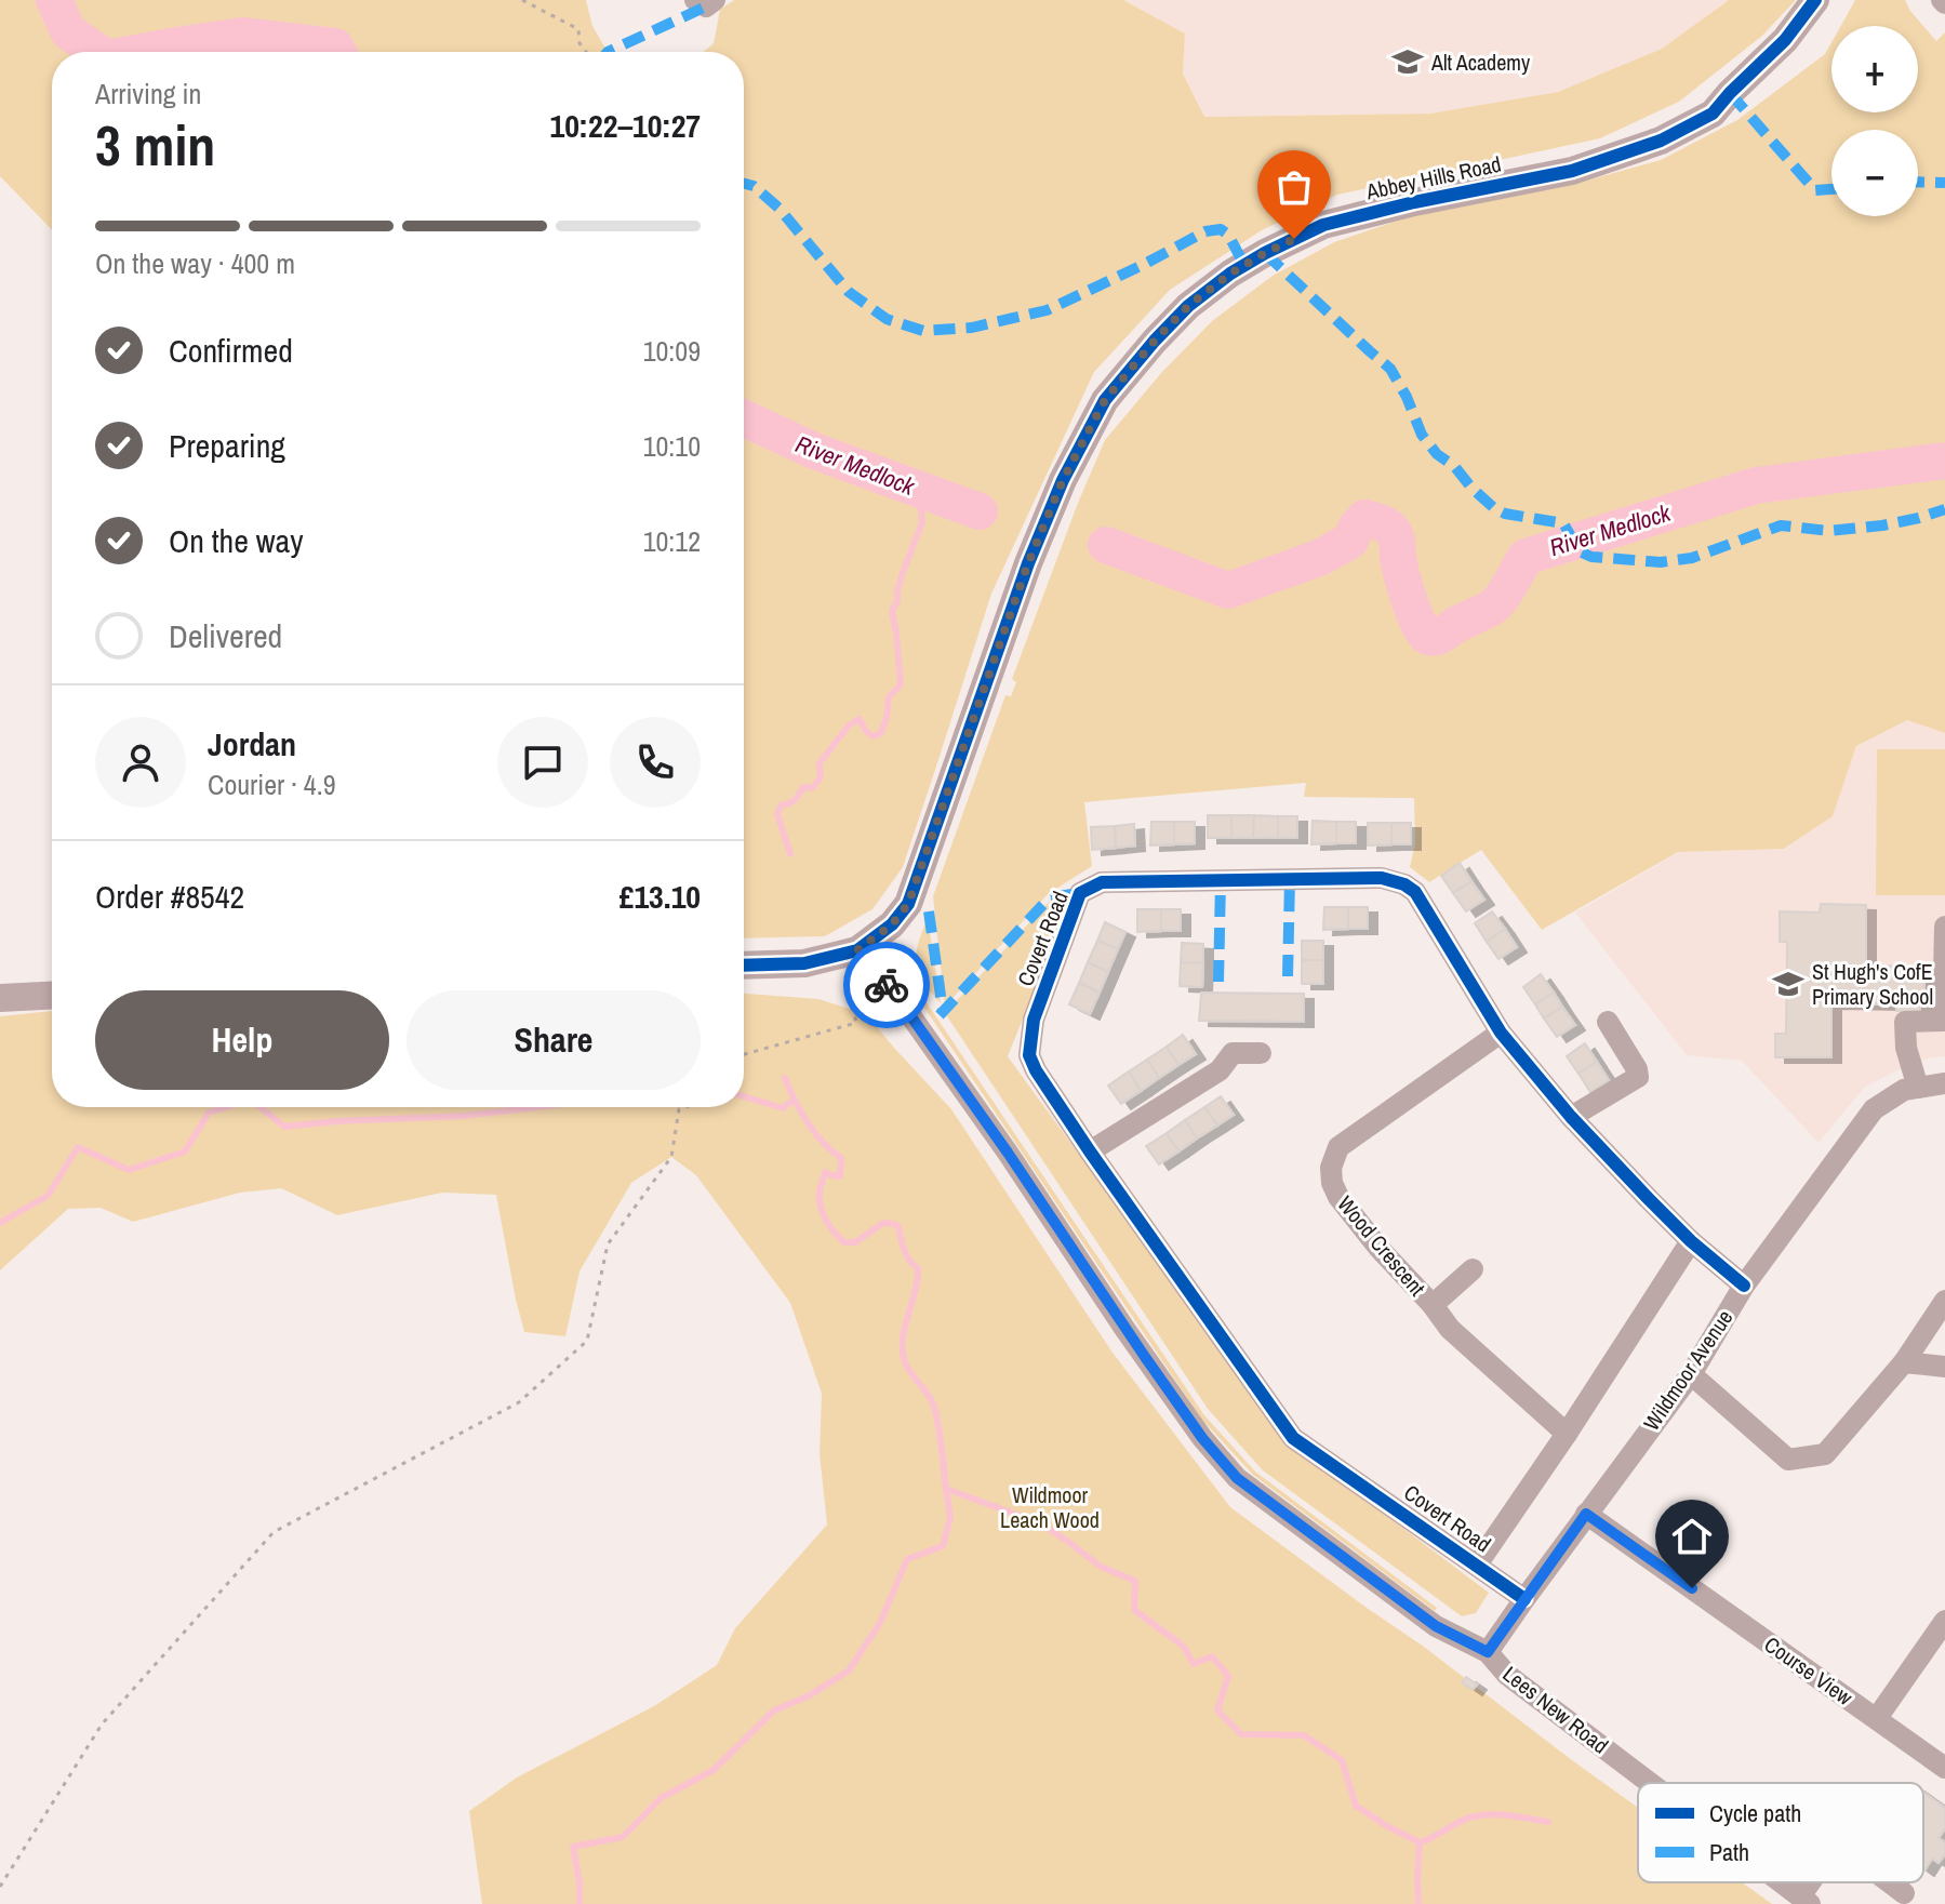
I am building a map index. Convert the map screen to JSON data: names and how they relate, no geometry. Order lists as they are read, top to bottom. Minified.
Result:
{"streets":{"main road":["Abbey Hills Road"],"street":["Covert Road","Wood Crescent","Wildmoor Avenue","Course View","Lees New Road"]},"crossings":[["Abbey Hills Road","Lees New Road"],["Covert Road","Wood Crescent"],["Covert Road","Wildmoor Avenue"],["Wildmoor Avenue","Course View"],["Wildmoor Avenue","Lees New Road"]],"water":["River Medlock"],"parks":["Wildmoor Leach Wood"],"places":{"school or university":["Alt Academy","St Hugh's CofE Primary School"]},"legend":["Cycle path","Path"],"page":{"map_buttons":["+","−"],"heading":["3 min","Arriving in","10:22–10:27"],"panel":["Jordan","Courier · 4.9","Order #8542","£13.10"],"bar":"On the way · 400 m","list":[["Confirmed","10:09"],["Preparing","10:10"],["On the way","10:12"],"Delivered"],"buttons":["Help","Share"]}}
